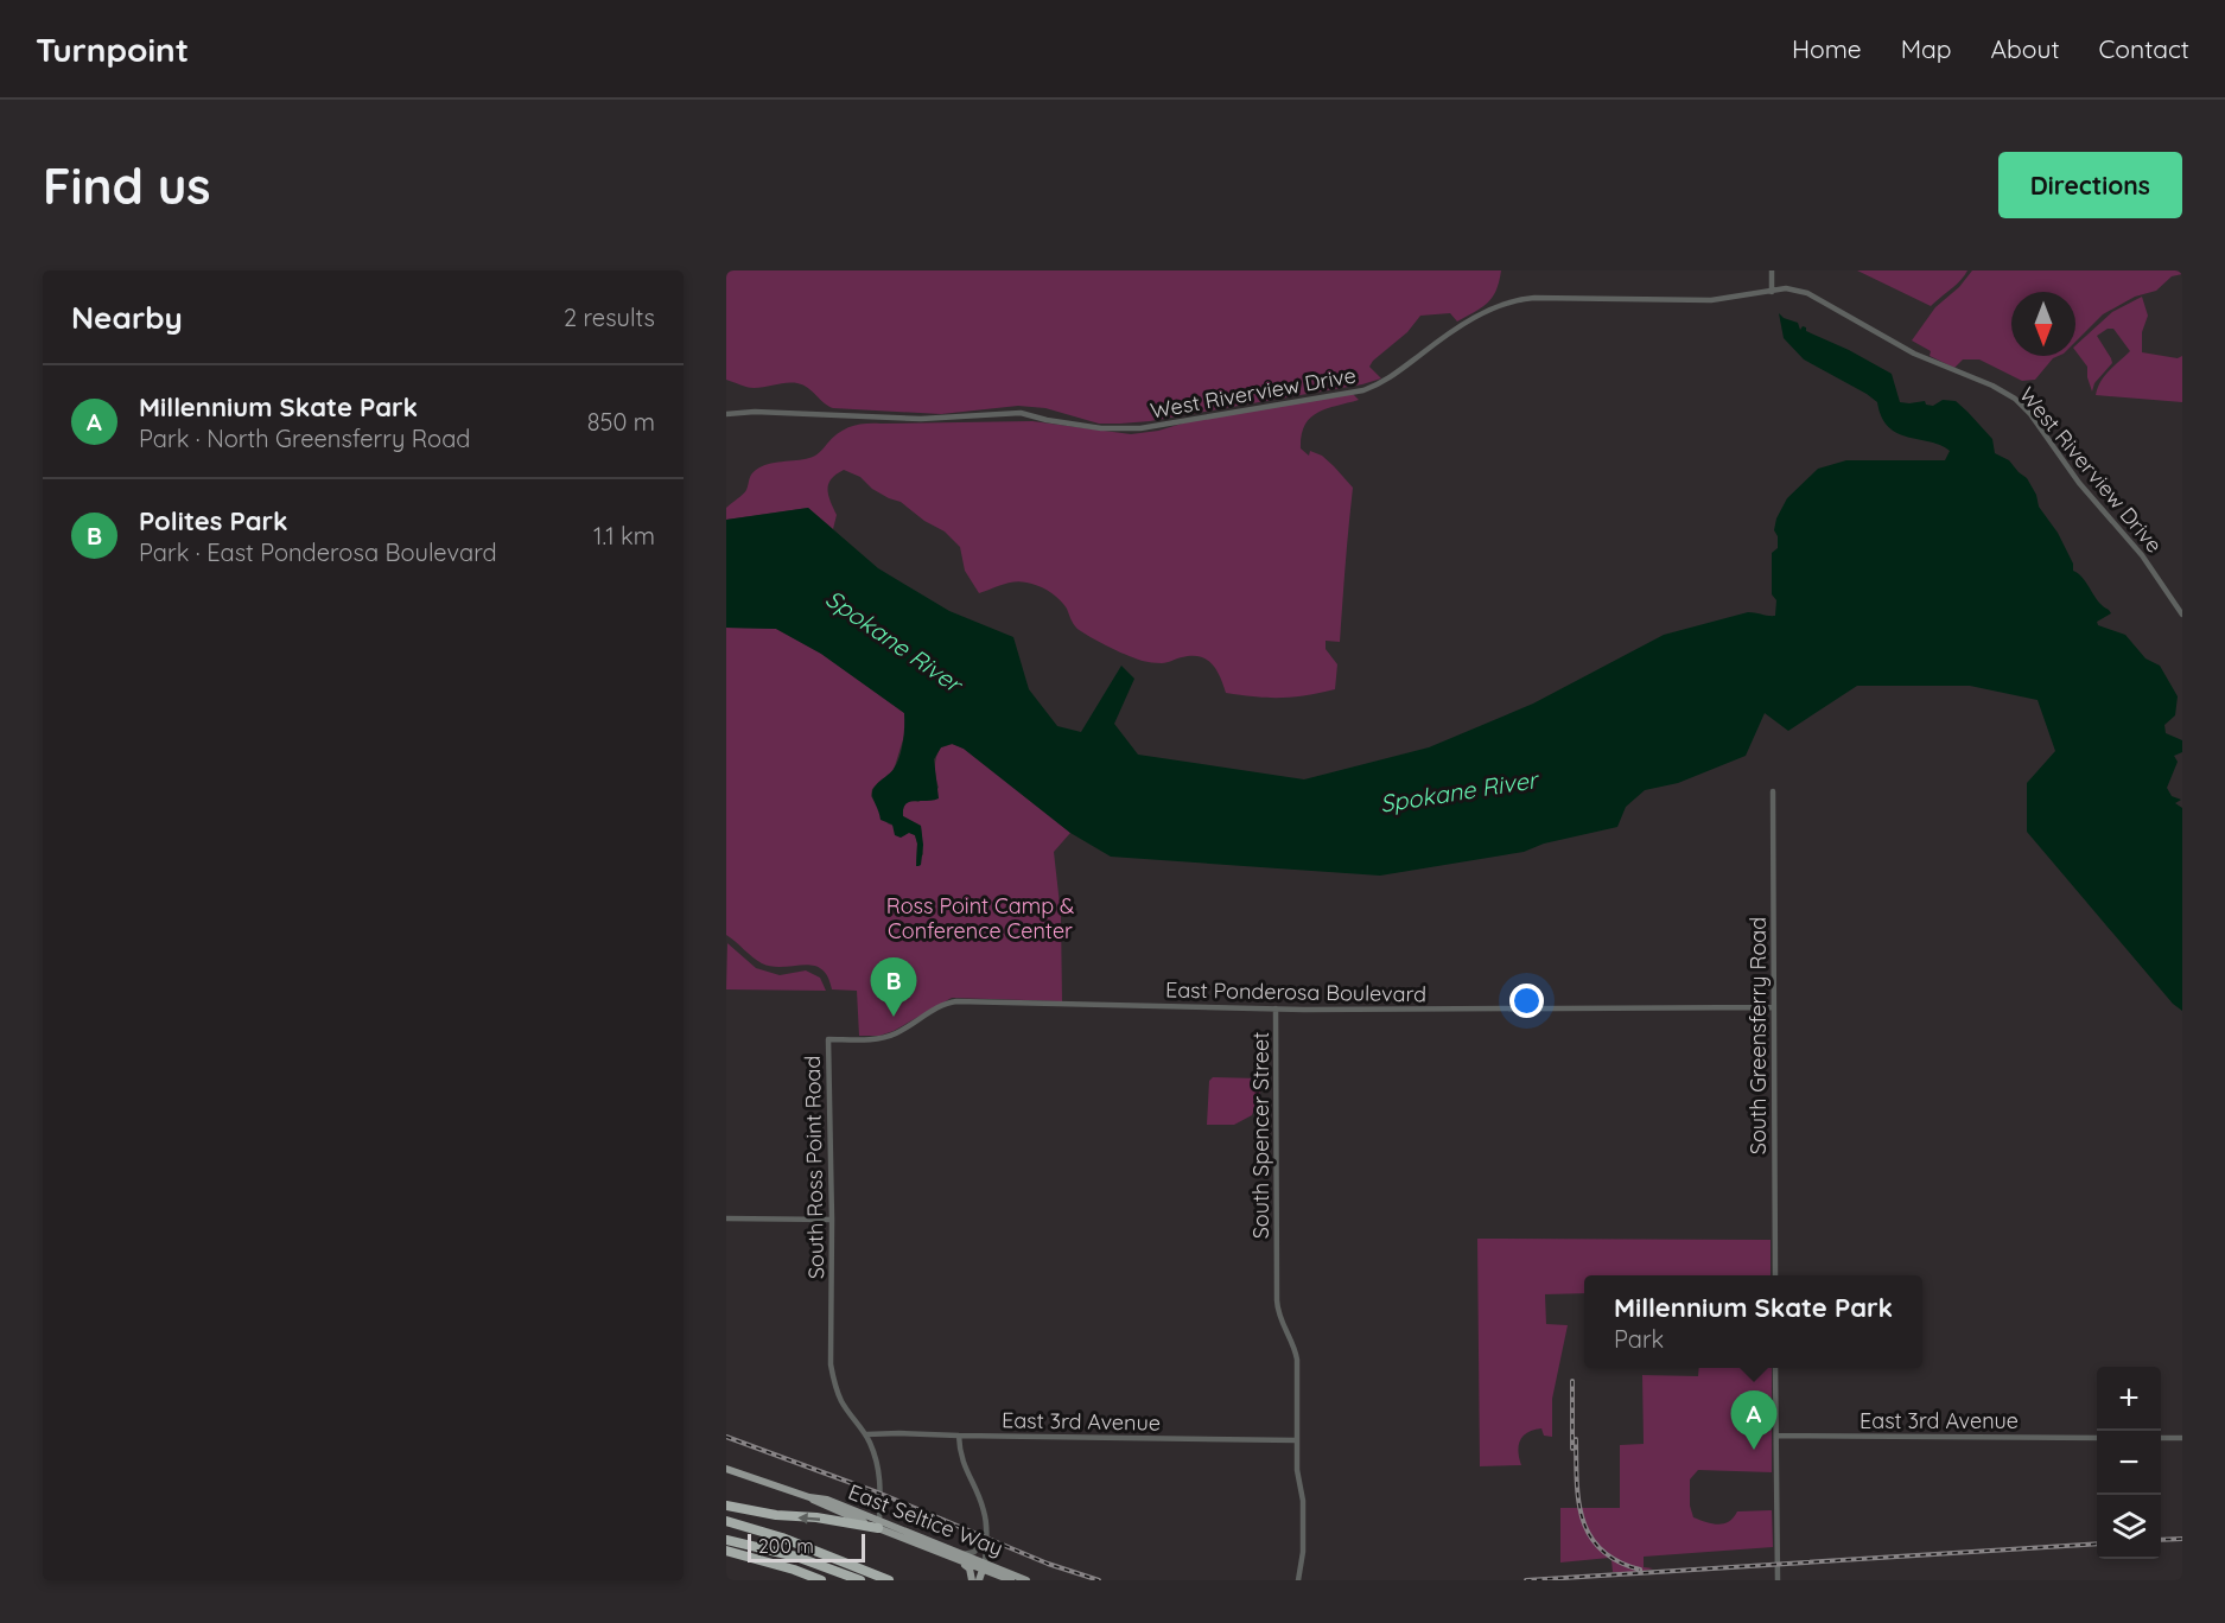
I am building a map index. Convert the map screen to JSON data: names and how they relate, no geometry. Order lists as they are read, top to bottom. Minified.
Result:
{"streets":{"main road":["East Seltice Way"],"street":["West Riverview Drive","East Ponderosa Boulevard","South Greensferry Road","South Spencer Street","South Ross Point Road","East 3rd Avenue"]},"crossings":[["East Ponderosa Boulevard","South Greensferry Road"],["East Ponderosa Boulevard","South Spencer Street"],["East Ponderosa Boulevard","South Ross Point Road"],["South Spencer Street","East 3rd Avenue"],["South Ross Point Road","East 3rd Avenue"],["South Ross Point Road","East Seltice Way"]],"water":["Spokane River"],"parks":["Ross Point Camp & Conference Center"],"scale_bar":"200 m","north":"bottom","page":{"header":"Turnpoint","nav":["Home","Map","About","Contact"],"buttons":"Directions","title":"Find us","heading":["Nearby","2 results"],"list":[{"mark":"A","name":"Millennium Skate Park","note":"Park · North Greensferry Road","value":"850 m"},{"mark":"B","name":"Polites Park","note":"Park · East Ponderosa Boulevard","value":"1.1 km"}],"pins":["B","A"],"popup":["Millennium Skate Park","Park"],"map_buttons":["+","−"],"scale":"200 m"}}
